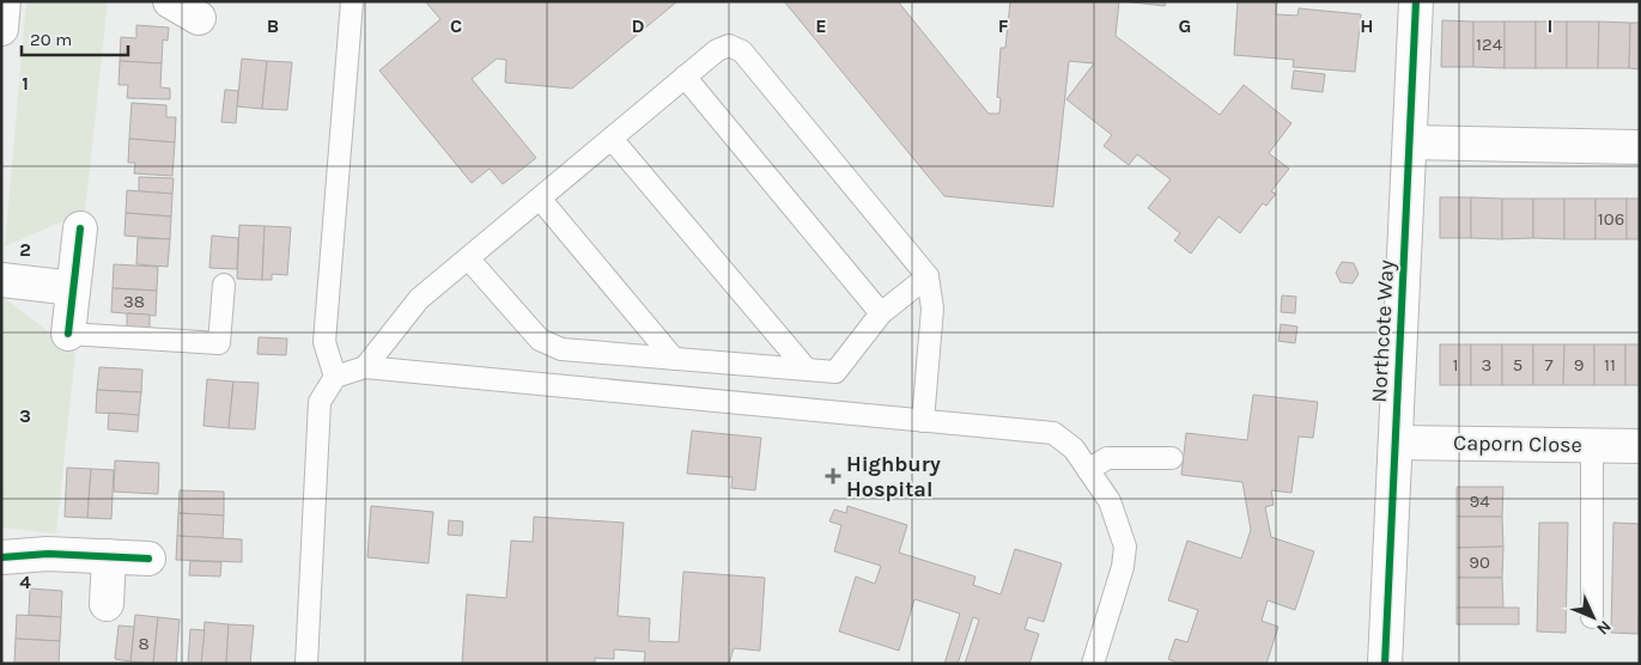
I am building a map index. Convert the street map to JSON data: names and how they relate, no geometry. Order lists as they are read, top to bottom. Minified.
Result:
{"streets":{"street":["Northcote Way","Caporn Close"]},"crossings":[["Northcote Way","Caporn Close"]],"places":{"health":["Highbury Hospital"]},"house_numbers":["124","106","38","1","3","5","7","9","11","94","90","8"],"scale_bar":"20 m","north":"bottom right","grid":{"columns":["B","C","D","E","F","G","H","I"],"rows":["1","2","3","4"]}}
